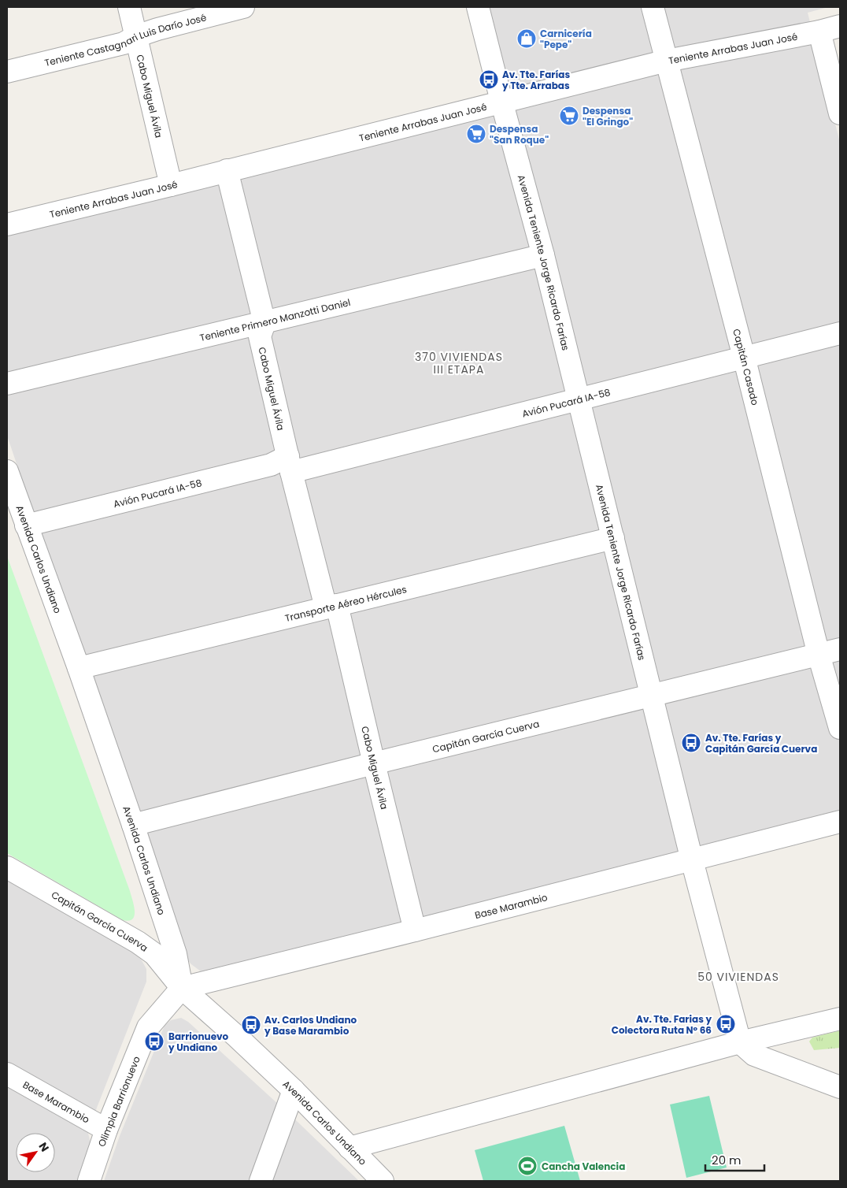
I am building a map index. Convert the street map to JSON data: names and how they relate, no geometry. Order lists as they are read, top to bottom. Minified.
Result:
{"streets":{"street":["Teniente Castagnari Luis Darío José","Teniente Arrabas Juan José","Cabo Miguel Ávila","Avenida Teniente Jorge Ricardo Farías","Teniente Primero Manzotti Daniel","Capitán Casado","Avión Pucará IA-58","Avenida Carlos Undiano","Transporte Aéreo Hércules","Capitán García Cuerva","Base Marambio","Olimpia Barrionuevo"]},"crossings":[["Teniente Castagnari Luis Darío José","Cabo Miguel Ávila"],["Teniente Arrabas Juan José","Cabo Miguel Ávila"],["Teniente Arrabas Juan José","Avenida Teniente Jorge Ricardo Farías"],["Teniente Arrabas Juan José","Capitán Casado"],["Cabo Miguel Ávila","Teniente Primero Manzotti Daniel"],["Cabo Miguel Ávila","Avión Pucará IA-58"],["Cabo Miguel Ávila","Transporte Aéreo Hércules"],["Cabo Miguel Ávila","Capitán García Cuerva"],["Cabo Miguel Ávila","Base Marambio"],["Avenida Teniente Jorge Ricardo Farías","Teniente Primero Manzotti Daniel"],["Avenida Teniente Jorge Ricardo Farías","Avión Pucará IA-58"],["Avenida Teniente Jorge Ricardo Farías","Transporte Aéreo Hércules"],["Avenida Teniente Jorge Ricardo Farías","Capitán García Cuerva"],["Avenida Teniente Jorge Ricardo Farías","Base Marambio"],["Capitán Casado","Avión Pucará IA-58"],["Capitán Casado","Capitán García Cuerva"],["Avión Pucará IA-58","Avenida Carlos Undiano"],["Avenida Carlos Undiano","Transporte Aéreo Hércules"],["Avenida Carlos Undiano","Capitán García Cuerva"],["Avenida Carlos Undiano","Base Marambio"],["Avenida Carlos Undiano","Olimpia Barrionuevo"],["Capitán García Cuerva","Base Marambio"],["Capitán García Cuerva","Olimpia Barrionuevo"],["Base Marambio","Olimpia Barrionuevo"]],"districts":["370 VIVIENDAS III ETAPA","50 VIVIENDAS"],"places":{"shop":["Carnicería \"Pepe\""],"bus stop":["Av. Tte. Farías y Tte. Arrabas","Av. Tte. Farías y Capitán García Cuerva","Av. Tte. Farias y Colectora Ruta N° 66","Av. Carlos Undiano y Base Marambio","Barrionuevo y Undiano"],"supermarket":["Despensa \"El Gringo\"","Despensa \"San Roque\""],"sports":["Cancha Valencia"]},"scale_bar":"20 m","north":"top right"}
